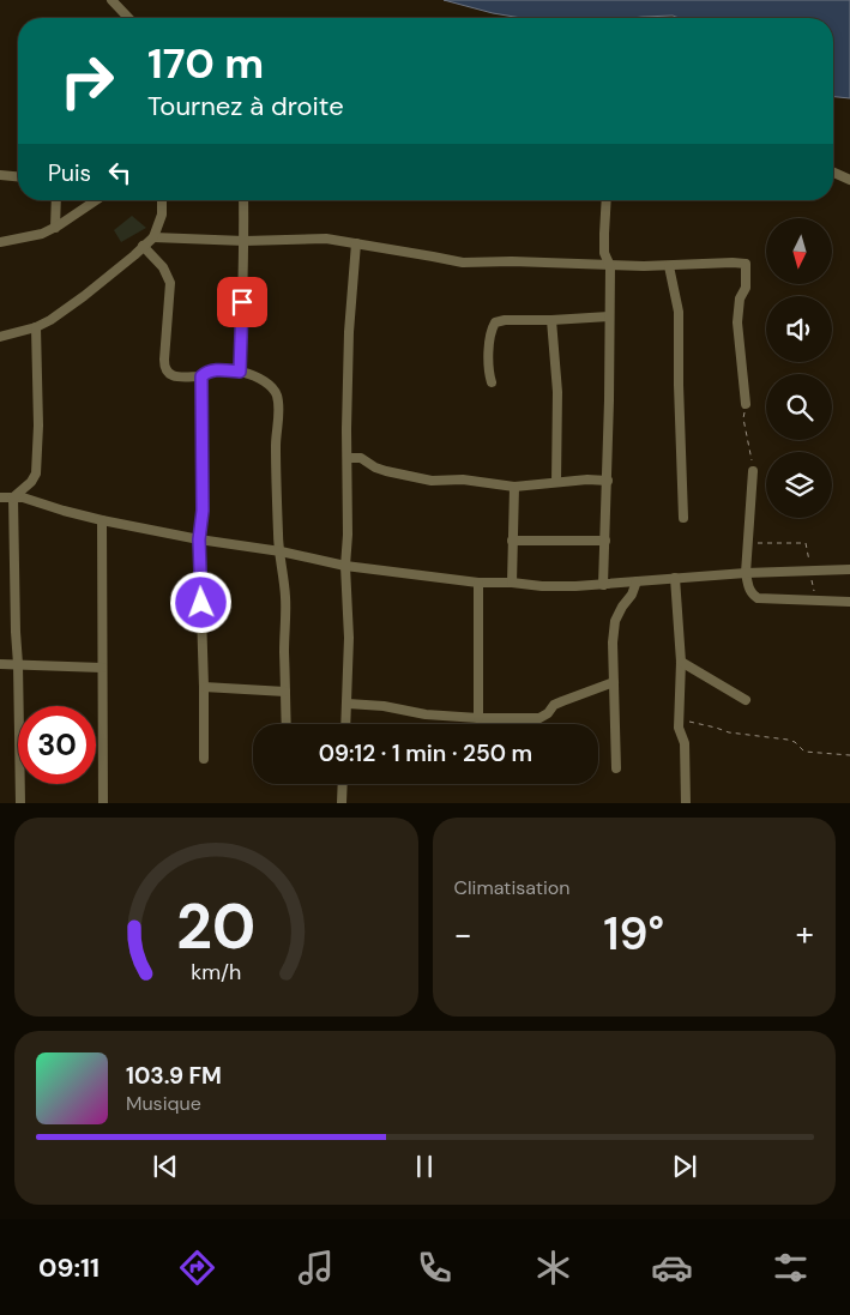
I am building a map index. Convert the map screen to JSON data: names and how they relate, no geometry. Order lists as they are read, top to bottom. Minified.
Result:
{"north":"bottom","page":{"turn":["170 m","Tournez à droite"],"then":"Puis","limit":"30","trip":"09:12 · 1 min · 250 m","tile":"Climatisation","heat":["−","19°","+"],"song":["103.9 FM","Musique"],"tabs":"09:11","gauge":["20","km/h"]}}
